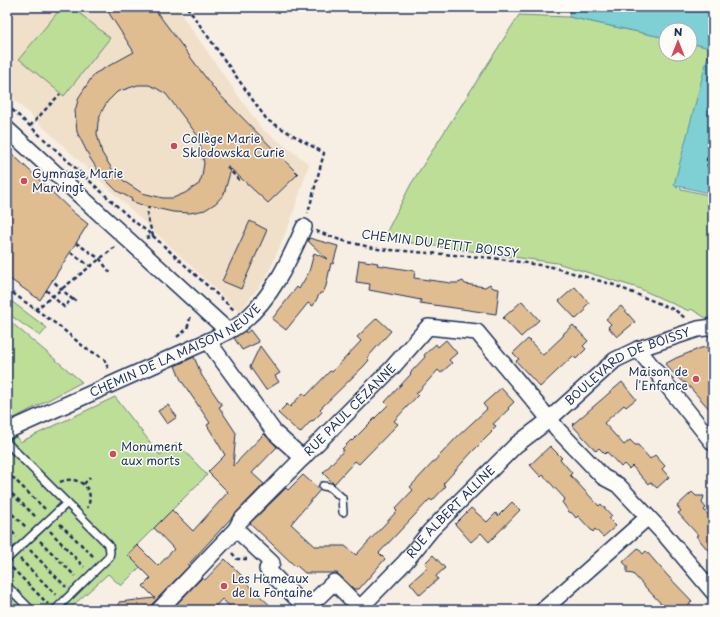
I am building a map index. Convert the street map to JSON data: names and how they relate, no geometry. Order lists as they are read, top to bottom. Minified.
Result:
{"streets":{"street":["CHEMIN DE LA MAISON NEUVE","BOULEVARD DE BOISSY","RUE PAUL CÉZANNE","RUE ALBERT ALLINE"],"path":["CHEMIN DU PETIT BOISSY"]},"crossings":[["CHEMIN DU PETIT BOISSY","CHEMIN DE LA MAISON NEUVE"],["CHEMIN DU PETIT BOISSY","BOULEVARD DE BOISSY"],["BOULEVARD DE BOISSY","RUE PAUL CÉZANNE"],["BOULEVARD DE BOISSY","RUE ALBERT ALLINE"],["RUE PAUL CÉZANNE","RUE ALBERT ALLINE"]],"places":["Collège Marie Sklodowska Curie","Gymnase Marie Marvingt","Maison de l'Enfance","Monument aux morts","Les Hameaux de la Fontaine"],"north":"top"}
